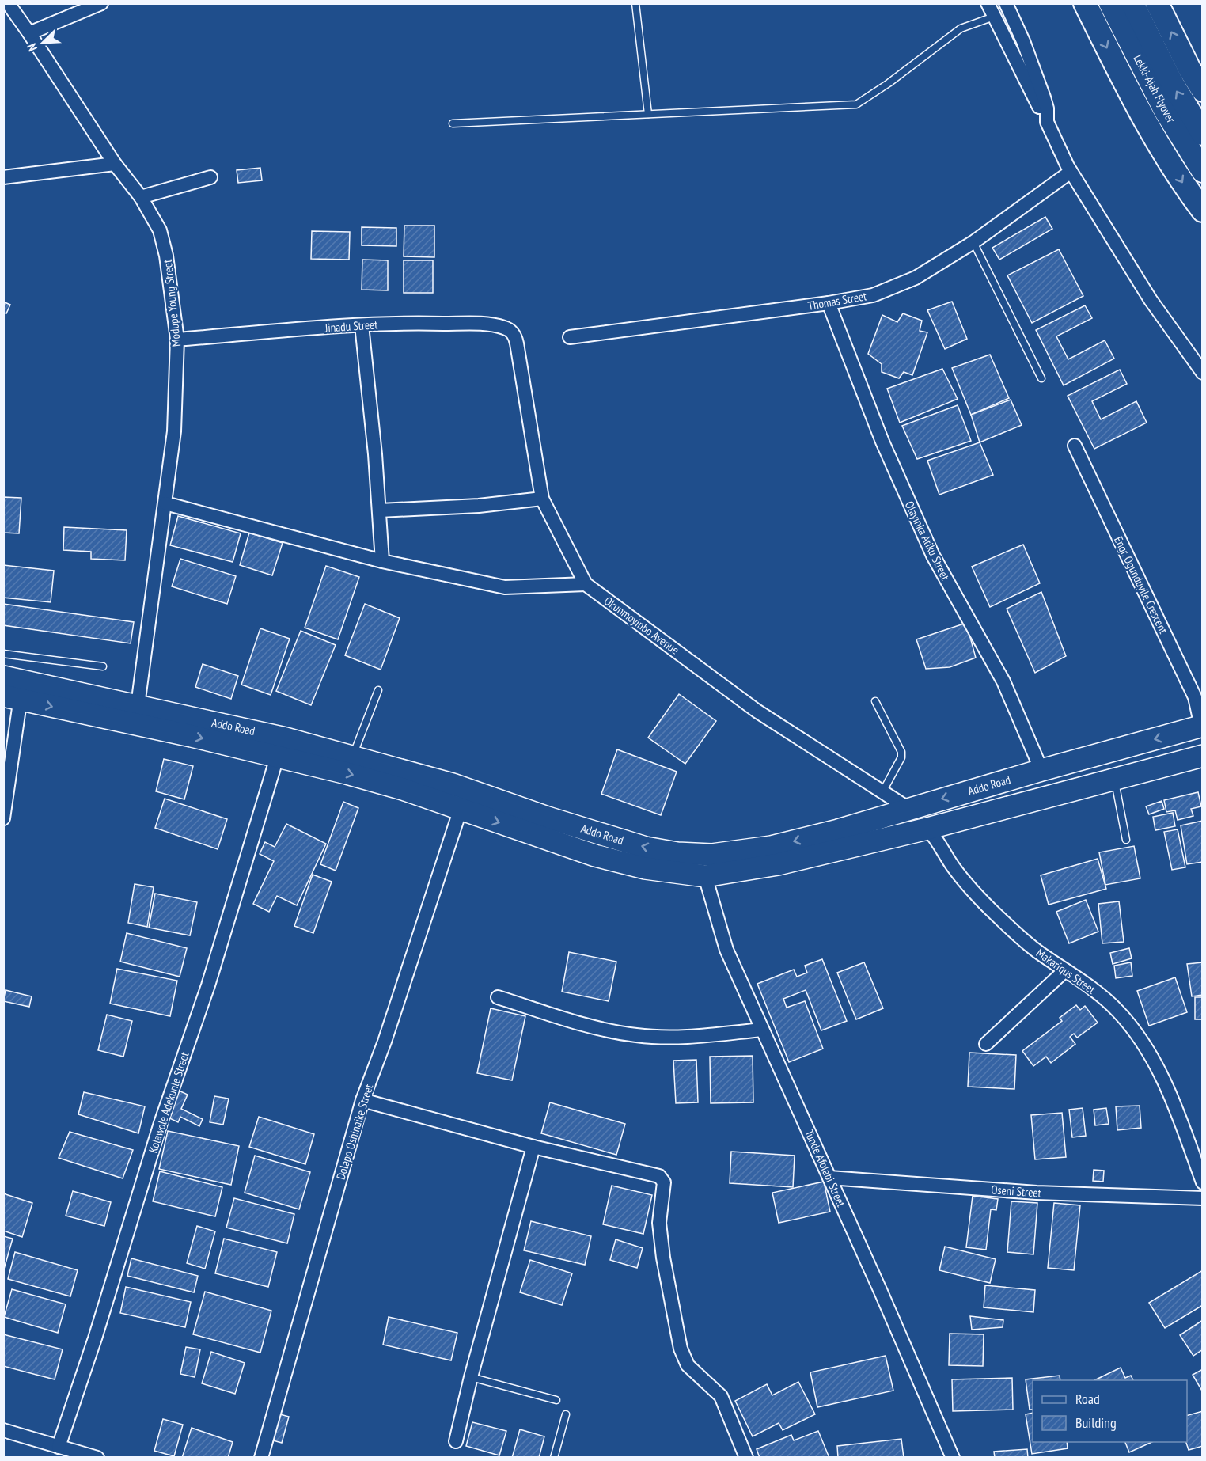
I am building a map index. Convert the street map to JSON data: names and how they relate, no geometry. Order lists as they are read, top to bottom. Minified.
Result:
{"streets":{"highway":["Lekki-Ajah Flyover"],"main road":["Addo Road"],"street":["Thomas Street","Modupe Young Street","Jinadu Street","Olayinka Atiku Street","Engr. Ogunduyile Crescent","Okunmoyinbo Avenue","Makariqus Street","Kolawole Adekunle Street","Dolapo Oshinaike Street","Tunde Afolabi Street","Oseni Street"]},"crossings":[["Thomas Street","Olayinka Atiku Street"],["Modupe Young Street","Jinadu Street"],["Modupe Young Street","Addo Road"],["Jinadu Street","Okunmoyinbo Avenue"],["Olayinka Atiku Street","Addo Road"],["Engr. Ogunduyile Crescent","Addo Road"],["Okunmoyinbo Avenue","Addo Road"],["Addo Road","Makariqus Street"],["Addo Road","Kolawole Adekunle Street"],["Addo Road","Dolapo Oshinaike Street"],["Addo Road","Tunde Afolabi Street"],["Tunde Afolabi Street","Oseni Street"]],"legend":["Road","Building"],"north":"bottom left"}
